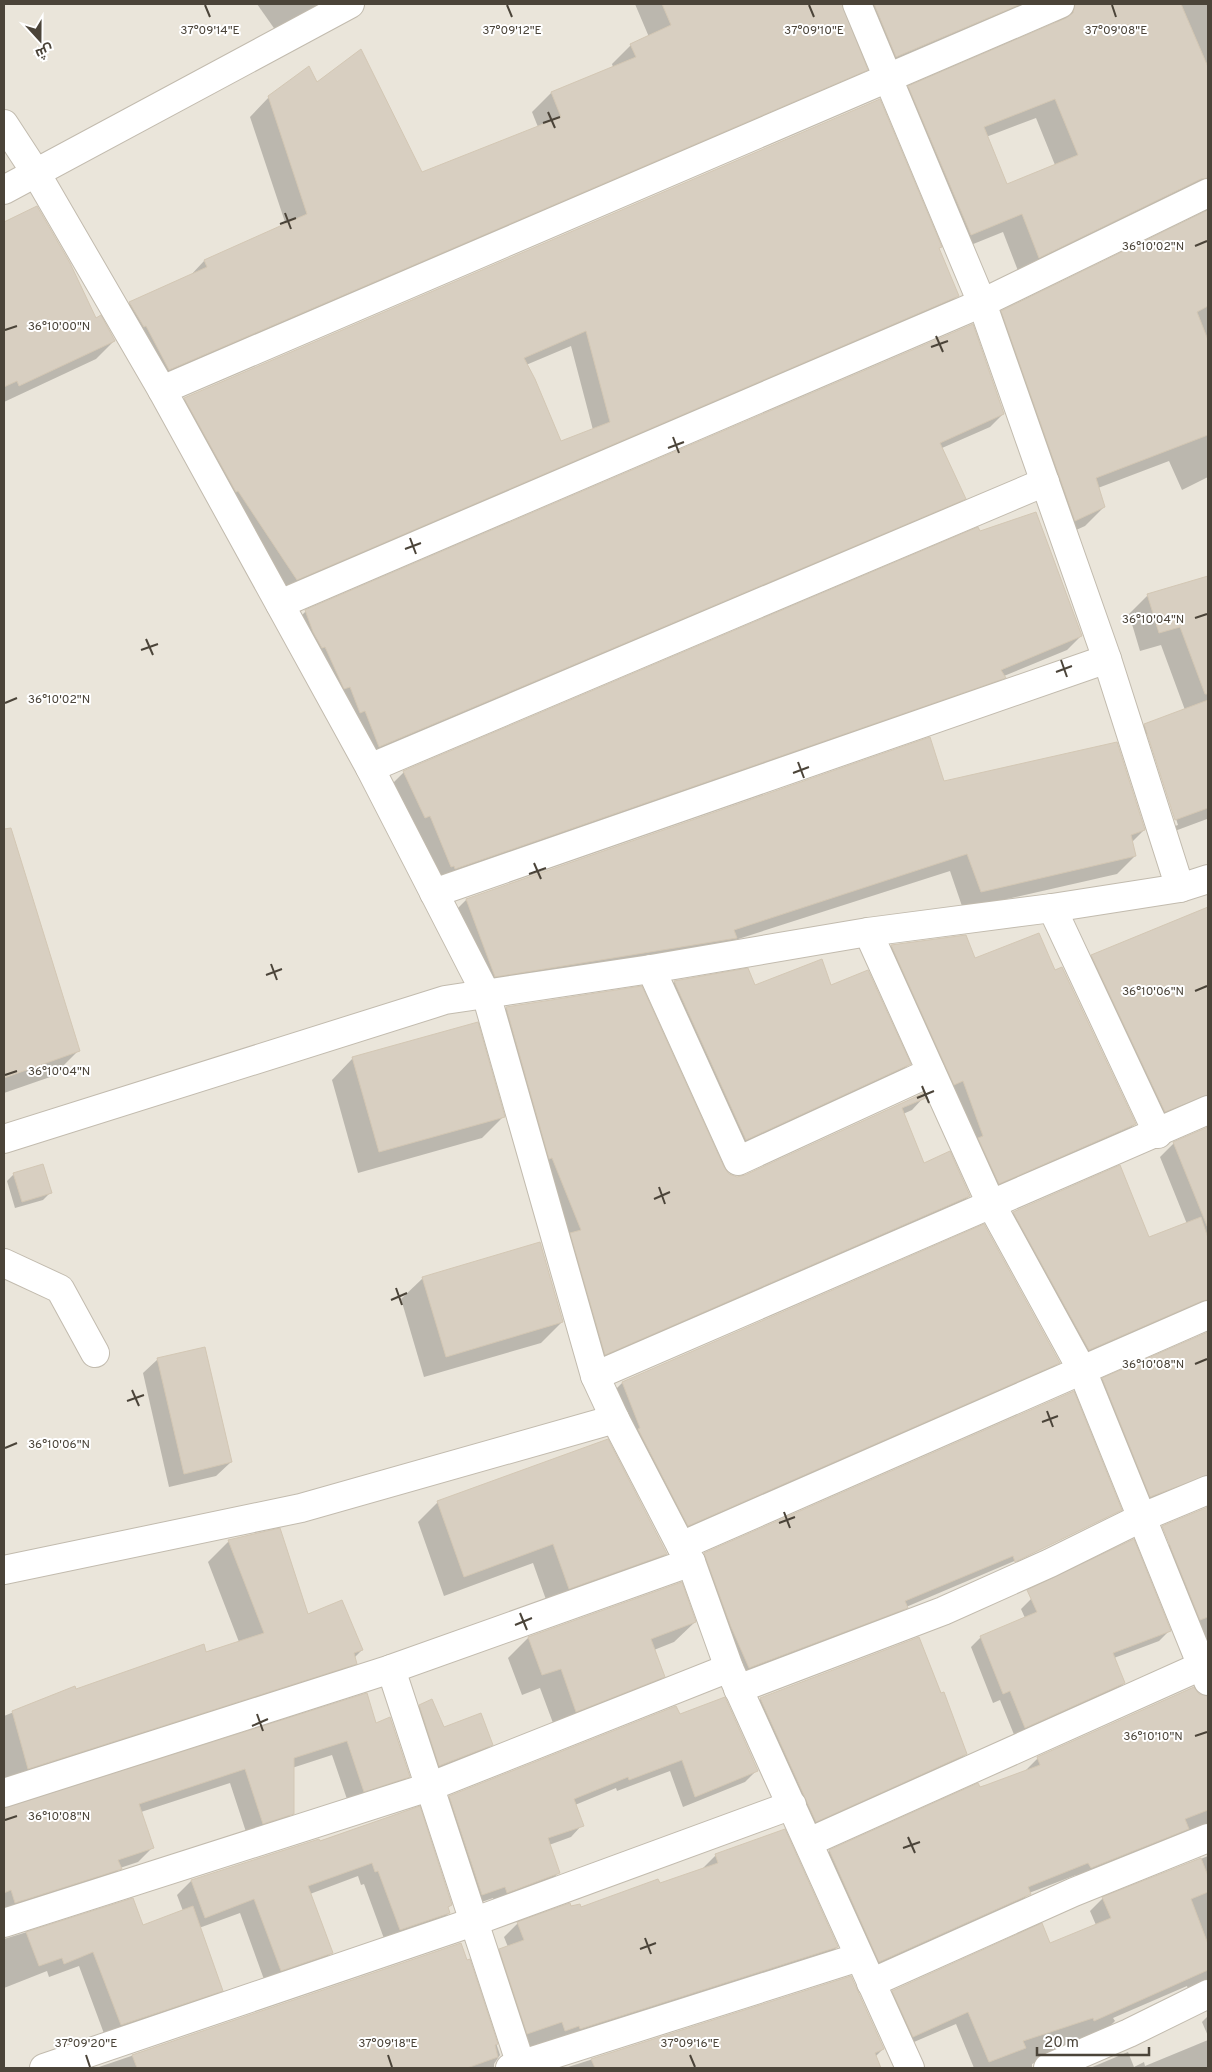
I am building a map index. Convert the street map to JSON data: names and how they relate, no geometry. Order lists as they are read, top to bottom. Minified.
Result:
{"scale_bar":"20 m","north":"bottom","coordinates":["37°09'14\"E","37°09'12\"E","37°09'10\"E","37°09'08\"E","36°10'02\"N","36°10'00\"N","36°10'04\"N","36°10'06\"N","36°10'08\"N","36°10'10\"N","37°09'20\"E","37°09'18\"E","37°09'16\"E"]}
